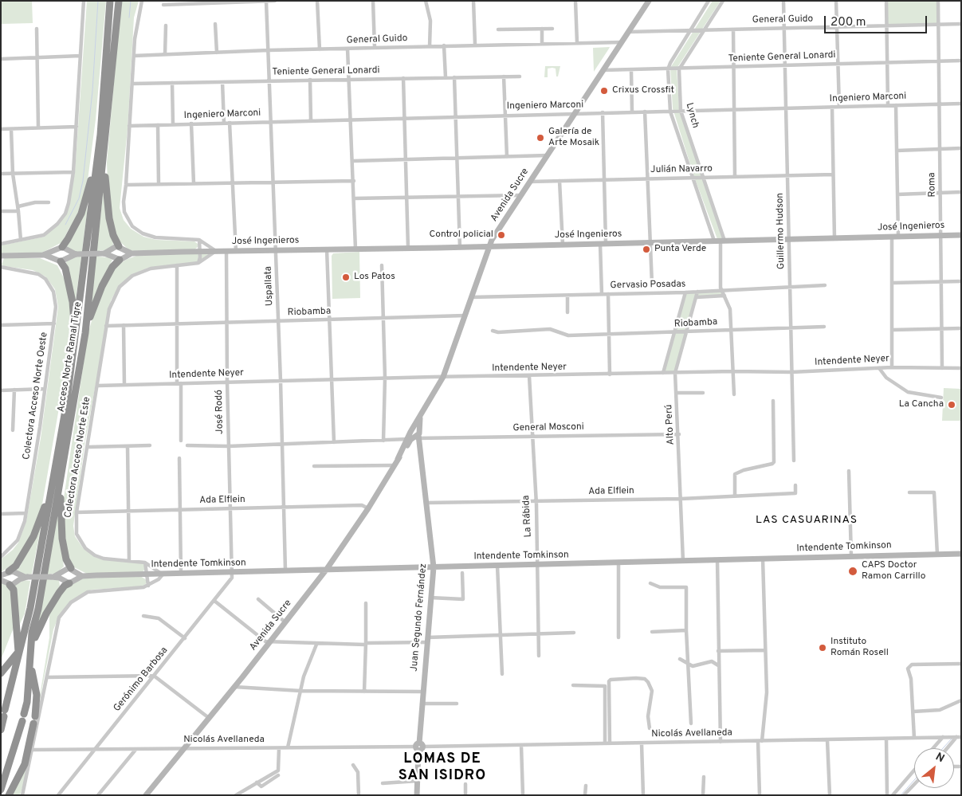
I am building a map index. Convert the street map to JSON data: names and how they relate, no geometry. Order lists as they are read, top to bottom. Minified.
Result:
{"streets":{"highway":["Acceso Norte Ramal Tigre"],"street":["General Guido","Teniente General Lonardi","Ingeniero Marconi","Lynch","Julián Navarro","Roma","Avenida Sucre","José Ingenieros","Guillermo Hudson","Gervasio Posadas","Uspallata","Riobamba","Intendente Neyer","Colectora Acceso Norte Oeste","José Rodó","Alto Perú","General Mosconi","Colectora Acceso Norte Este","Ada Elflein","La Rábida","Intendente Tomkinson","Juan Segundo Fernández","Gerónimo Barbosa","Nicolás Avellaneda"]},"crossings":[["General Guido","Lynch"],["General Guido","Roma"],["General Guido","Avenida Sucre"],["General Guido","Guillermo Hudson"],["General Guido","Uspallata"],["Teniente General Lonardi","Lynch"],["Teniente General Lonardi","Roma"],["Teniente General Lonardi","Avenida Sucre"],["Teniente General Lonardi","Guillermo Hudson"],["Teniente General Lonardi","Uspallata"],["Ingeniero Marconi","Lynch"],["Ingeniero Marconi","Roma"],["Ingeniero Marconi","Avenida Sucre"],["Ingeniero Marconi","Guillermo Hudson"],["Ingeniero Marconi","Uspallata"],["Lynch","Julián Navarro"],["Lynch","José Ingenieros"],["Lynch","Gervasio Posadas"],["Lynch","Riobamba"],["Lynch","Intendente Neyer"],["Julián Navarro","Avenida Sucre"],["Julián Navarro","Guillermo Hudson"],["Roma","José Ingenieros"],["Roma","Intendente Neyer"],["Avenida Sucre","José Ingenieros"],["Avenida Sucre","Gervasio Posadas"],["Avenida Sucre","Riobamba"],["Avenida Sucre","Intendente Neyer"],["Avenida Sucre","General Mosconi"],["Avenida Sucre","Ada Elflein"],["Avenida Sucre","Intendente Tomkinson"],["Avenida Sucre","Juan Segundo Fernández"],["Avenida Sucre","Nicolás Avellaneda"],["José Ingenieros","Guillermo Hudson"],["José Ingenieros","Uspallata"],["José Ingenieros","José Rodó"],["Guillermo Hudson","Gervasio Posadas"],["Guillermo Hudson","Riobamba"],["Guillermo Hudson","Intendente Neyer"],["Gervasio Posadas","Alto Perú"],["Uspallata","Riobamba"],["Uspallata","Intendente Neyer"],["Uspallata","General Mosconi"],["Uspallata","Ada Elflein"],["Uspallata","Intendente Tomkinson"],["Riobamba","José Rodó"],["Riobamba","Alto Perú"],["Riobamba","Colectora Acceso Norte Este"],["Intendente Neyer","José Rodó"],["Intendente Neyer","Alto Perú"],["Intendente Neyer","Colectora Acceso Norte Este"],["Intendente Neyer","La Rábida"],["José Rodó","General Mosconi"],["José Rodó","Ada Elflein"],["José Rodó","Intendente Tomkinson"],["José Rodó","Gerónimo Barbosa"],["Alto Perú","General Mosconi"],["Alto Perú","Ada Elflein"],["Alto Perú","Intendente Tomkinson"],["General Mosconi","La Rábida"],["General Mosconi","Juan Segundo Fernández"],["Colectora Acceso Norte Este","Ada Elflein"],["Colectora Acceso Norte Este","Intendente Tomkinson"],["Ada Elflein","La Rábida"],["Ada Elflein","Juan Segundo Fernández"],["La Rábida","Intendente Tomkinson"],["Intendente Tomkinson","Juan Segundo Fernández"],["Intendente Tomkinson","Gerónimo Barbosa"],["Juan Segundo Fernández","Nicolás Avellaneda"],["Gerónimo Barbosa","Nicolás Avellaneda"]],"districts":["LAS CASUARINAS","LOMAS DE SAN ISIDRO"],"places":["Crixus Crossfit","Galería de Arte Mosaik","Control policial","Punta Verde","Los Patos","La Cancha","CAPS Doctor Ramon Carrillo","Instituto Román Rosell"],"scale_bar":"200 m","north":"top right"}
